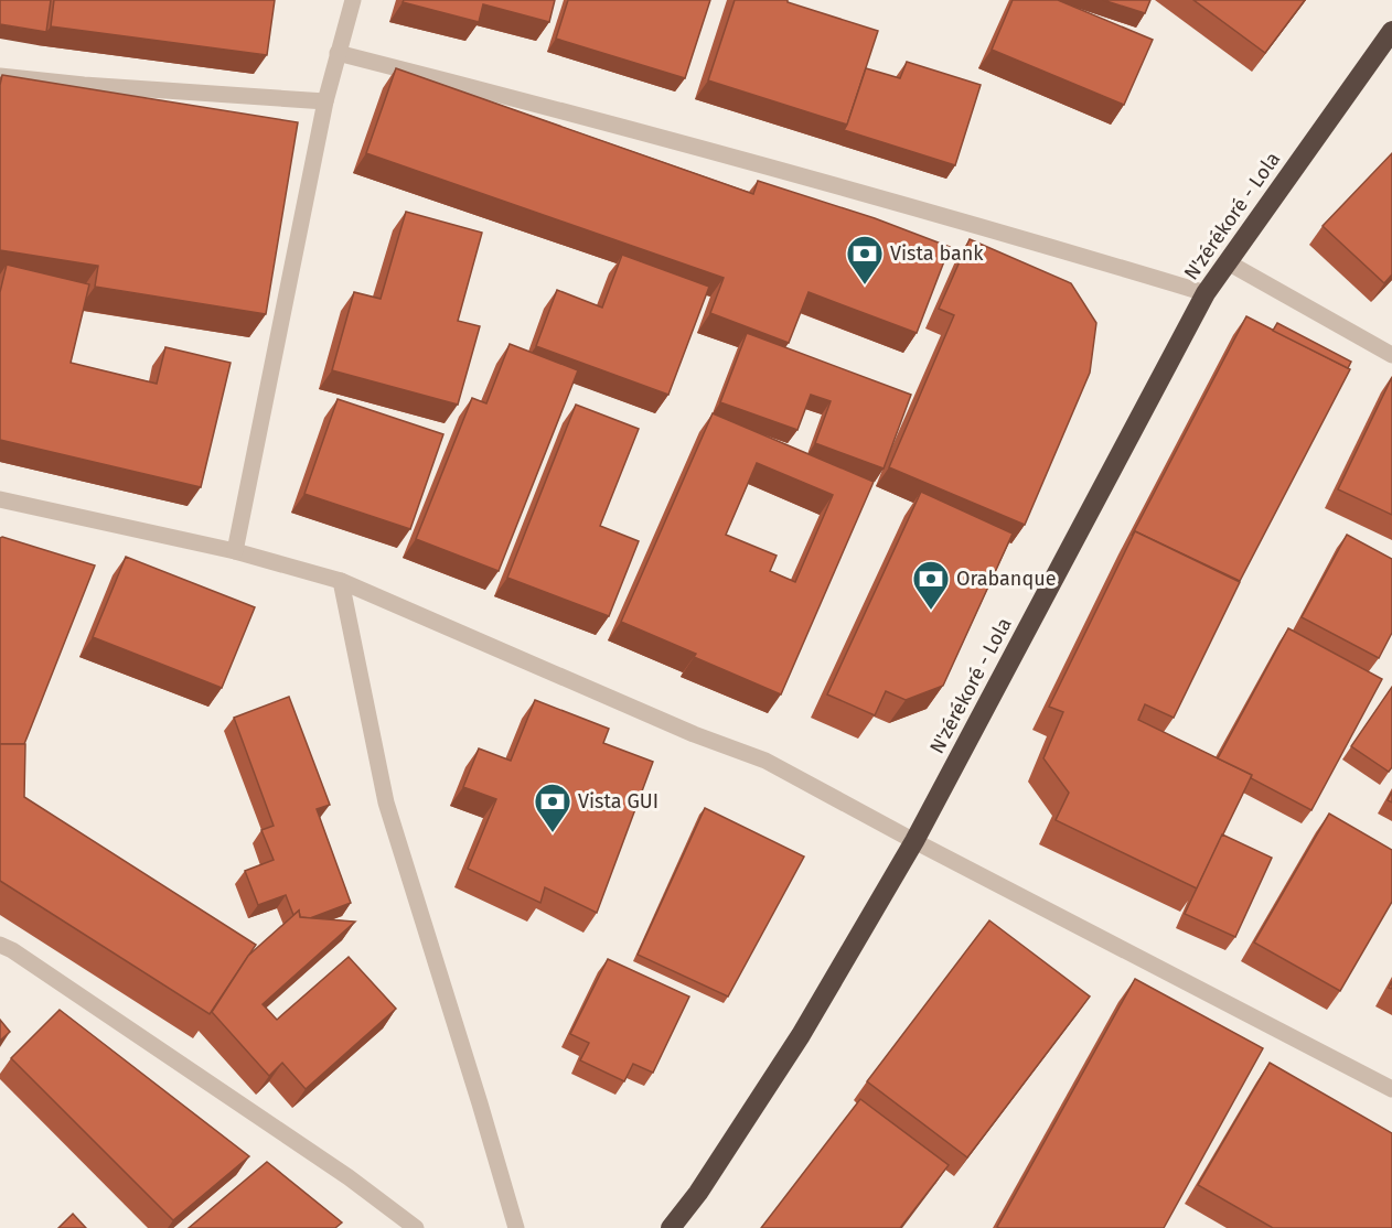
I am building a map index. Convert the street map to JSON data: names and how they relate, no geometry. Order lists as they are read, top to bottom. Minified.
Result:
{"streets":{"highway":["N'zérékoré - Lola"]},"places":{"bank":["Vista bank","Orabanque","Vista GUI"]}}
